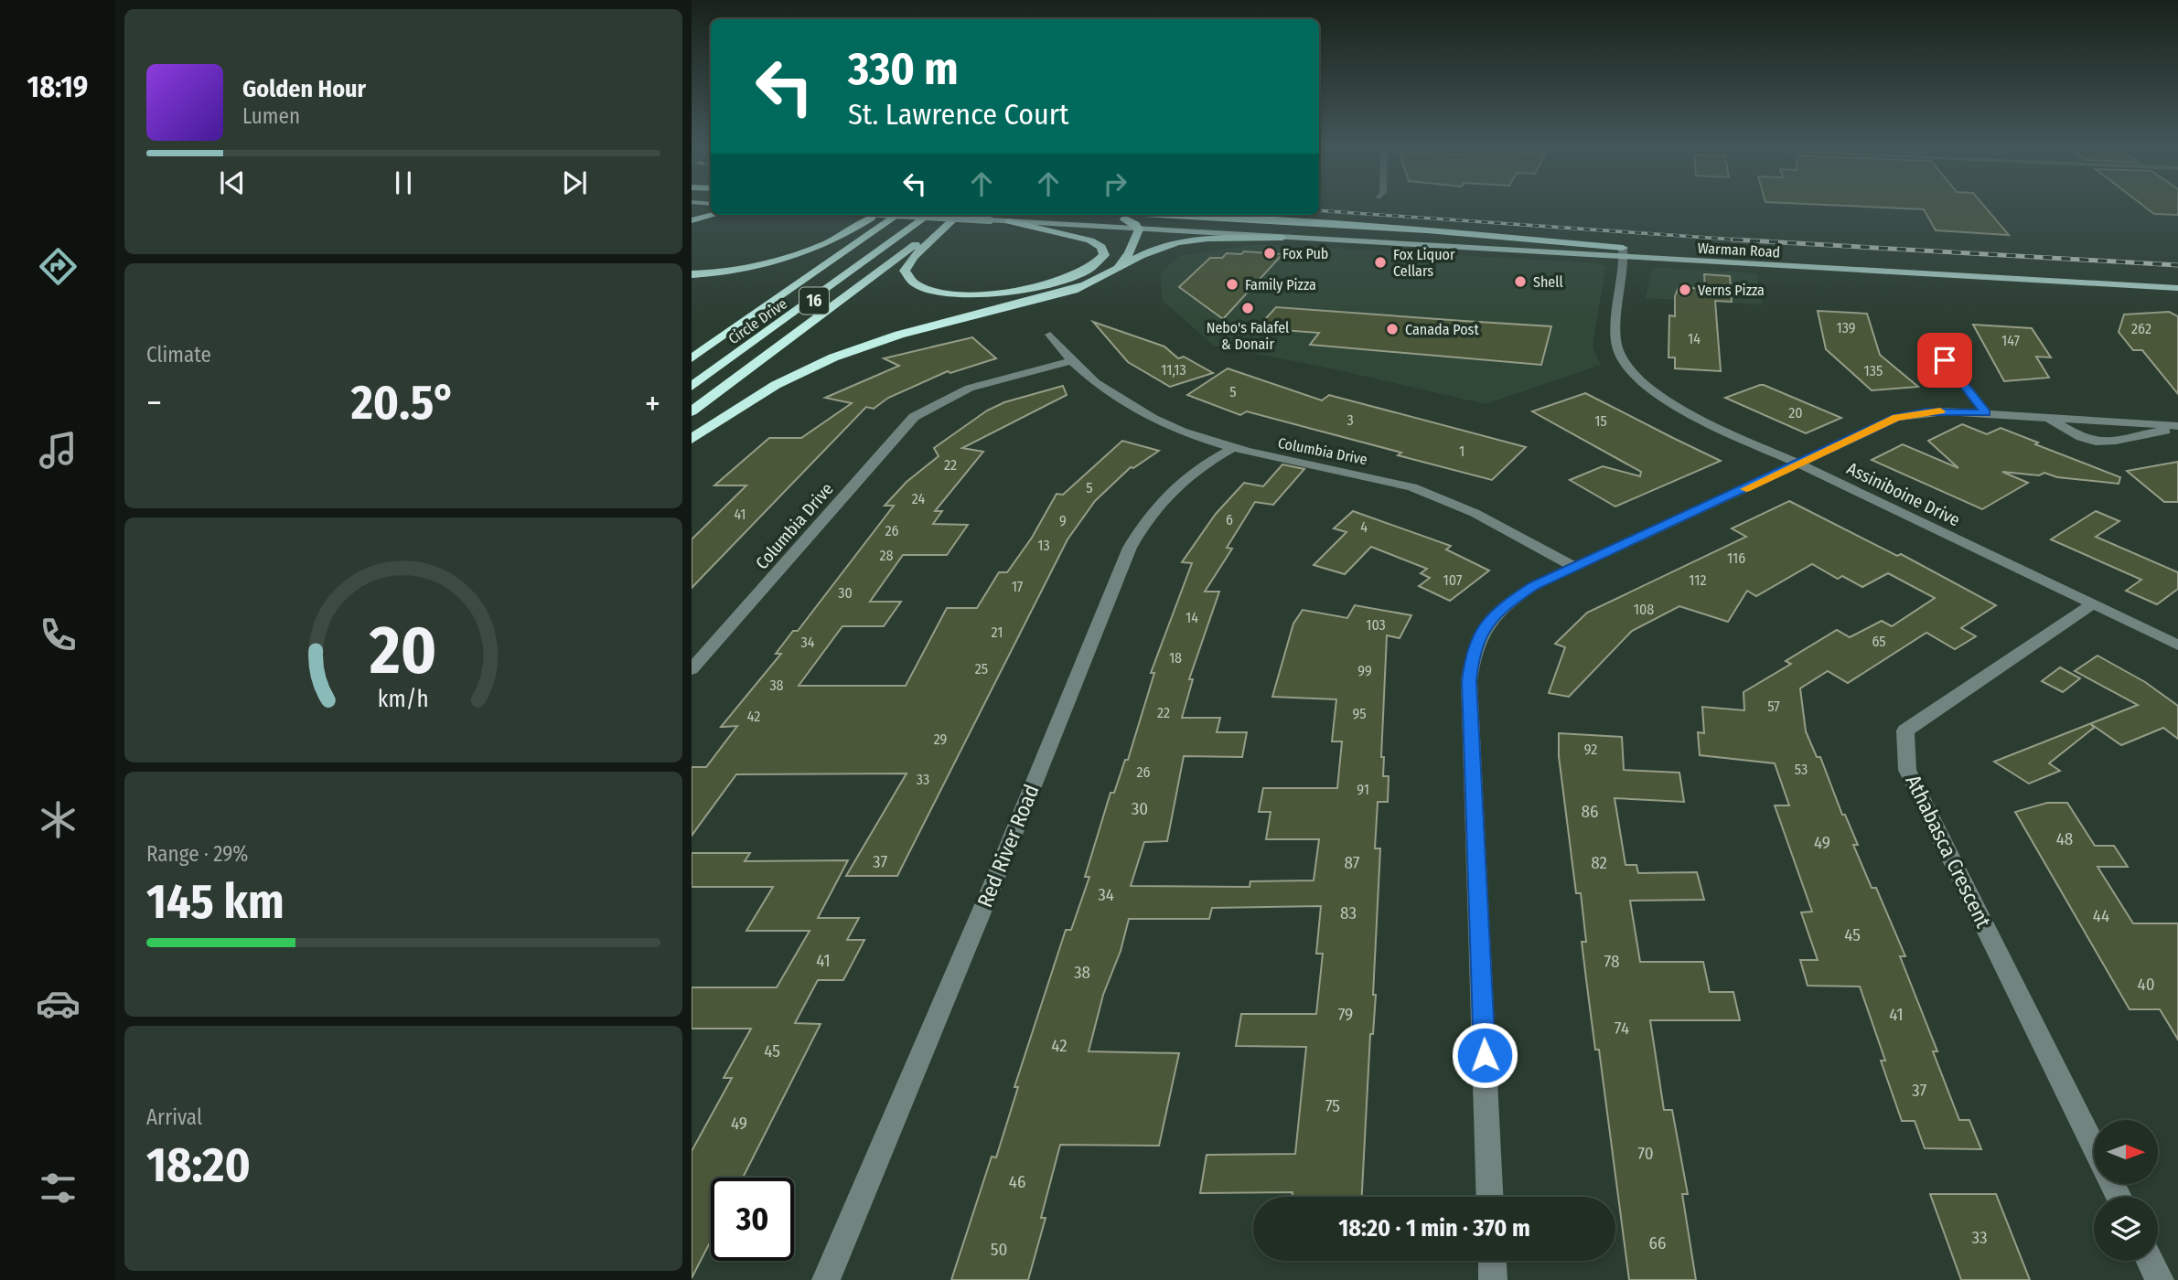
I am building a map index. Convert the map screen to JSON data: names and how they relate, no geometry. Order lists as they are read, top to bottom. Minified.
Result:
{"streets":{"highway":["16","Circle Drive"],"main road":["Warman Road"],"street":["Columbia Drive","Assiniboine Drive","Red River Road","Athabasca Crescent"]},"crossings":[["Warman Road","Assiniboine Drive"],["Columbia Drive","Red River Road"],["Assiniboine Drive","Athabasca Crescent"]],"places":["Fox Pub","Fox Liquor Cellars","Shell","Family Pizza","Verns Pizza","Nebo's Falafel & Donair","Canada Post"],"house_numbers":["139","262","14","147","11,13","135","5","20","3","15","1","22","5","24","41","6","9","4","26","13","28","116","107","112","17","30","108","14","103","21","65","34","18","25","99","38","57","22","95","42","29","92","53","26","33","91","30","86","48","49","37","87","82","34","83","44","45","41","78","38","40","79","41","74","42","45","37","75","49","70","46","33","66","50"],"north":"right","page":{"tabs":"18:19","turn":["330 m","St. Lawrence Court"],"song":["Golden Hour","Lumen"],"tile":["Climate",["Range · 29%","145 km"],["Arrival","18:20"]],"heat":["−","20.5°","+"],"limit":"30","trip":"18:20 · 1 min · 370 m","gauge":["20","km/h"]}}
